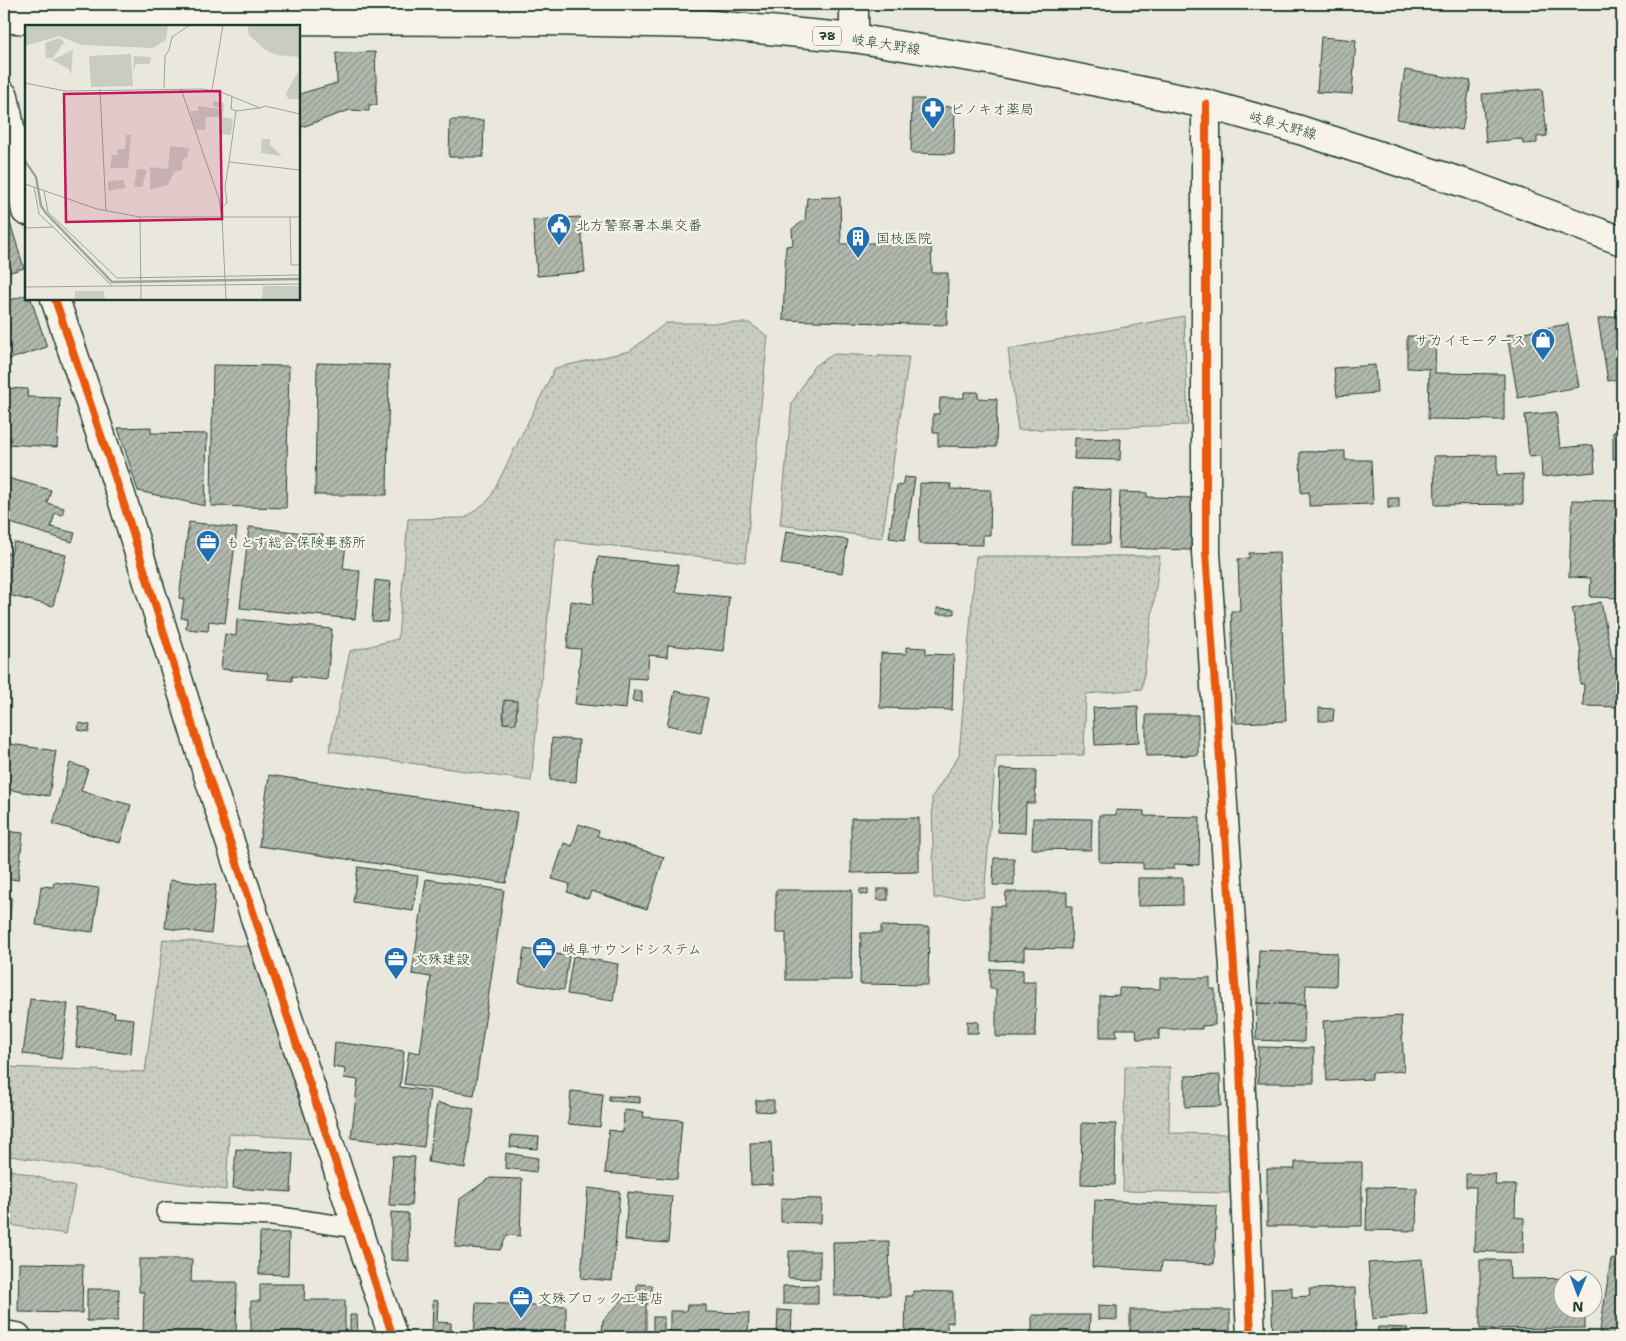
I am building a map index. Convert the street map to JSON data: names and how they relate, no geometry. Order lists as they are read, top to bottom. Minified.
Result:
{"streets":{"street":["78","岐阜大野線"]},"places":{"pharmacy":["ピノキオ薬局"],"public building":["北方警察署本巣交番"],"building":["国枝医院"],"shop":["サカイモータース"],"office":["もとす総合保険事務所","岐阜サウンドシステム","文殊建設","文殊ブロック工事店"]},"north":"bottom"}
